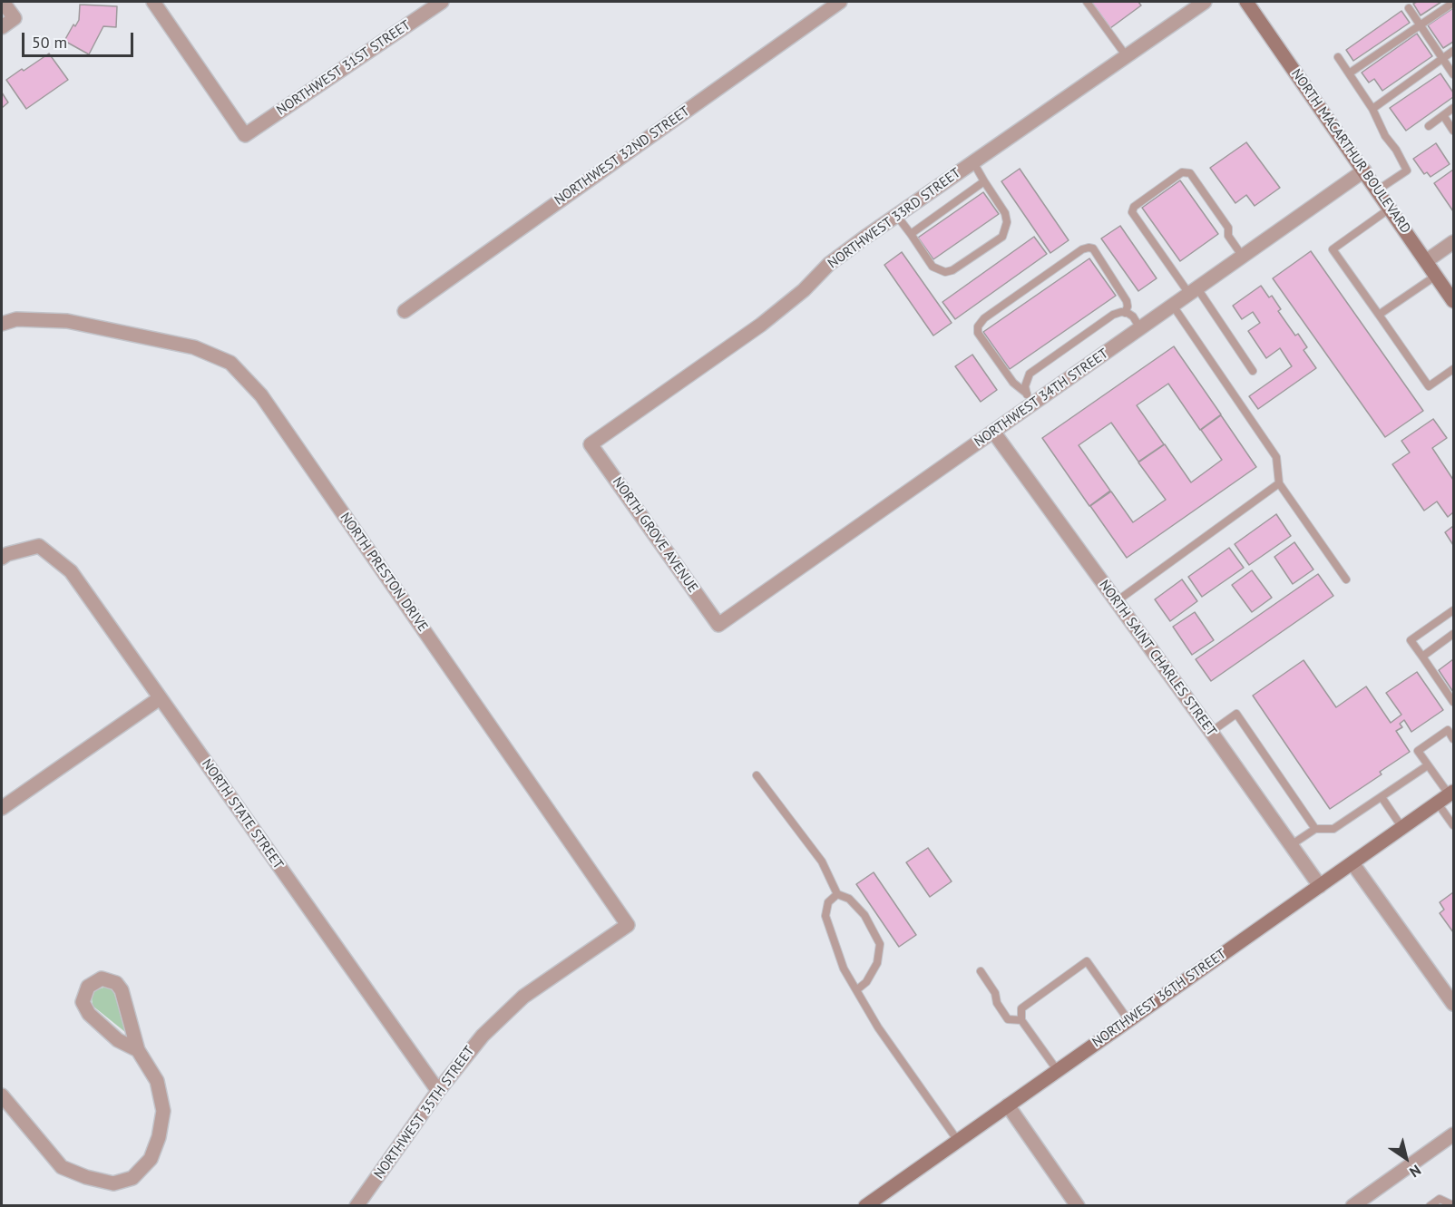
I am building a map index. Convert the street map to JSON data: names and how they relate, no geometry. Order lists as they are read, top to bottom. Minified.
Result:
{"streets":{"main road":["NORTH MACARTHUR BOULEVARD","NORTHWEST 36TH STREET"],"street":["NORTHWEST 31ST STREET","NORTHWEST 32ND STREET","NORTHWEST 33RD STREET","NORTHWEST 34TH STREET","NORTH GROVE AVENUE","NORTH PRESTON DRIVE","NORTH SAINT CHARLES STREET","NORTH STATE STREET","NORTHWEST 35TH STREET"]},"crossings":[["NORTH MACARTHUR BOULEVARD","NORTHWEST 34TH STREET"],["NORTHWEST 33RD STREET","NORTH GROVE AVENUE"],["NORTHWEST 34TH STREET","NORTH GROVE AVENUE"],["NORTHWEST 34TH STREET","NORTH SAINT CHARLES STREET"],["NORTH PRESTON DRIVE","NORTHWEST 35TH STREET"],["NORTH SAINT CHARLES STREET","NORTHWEST 36TH STREET"],["NORTH STATE STREET","NORTHWEST 35TH STREET"]],"scale_bar":"50 m","north":"bottom right"}
